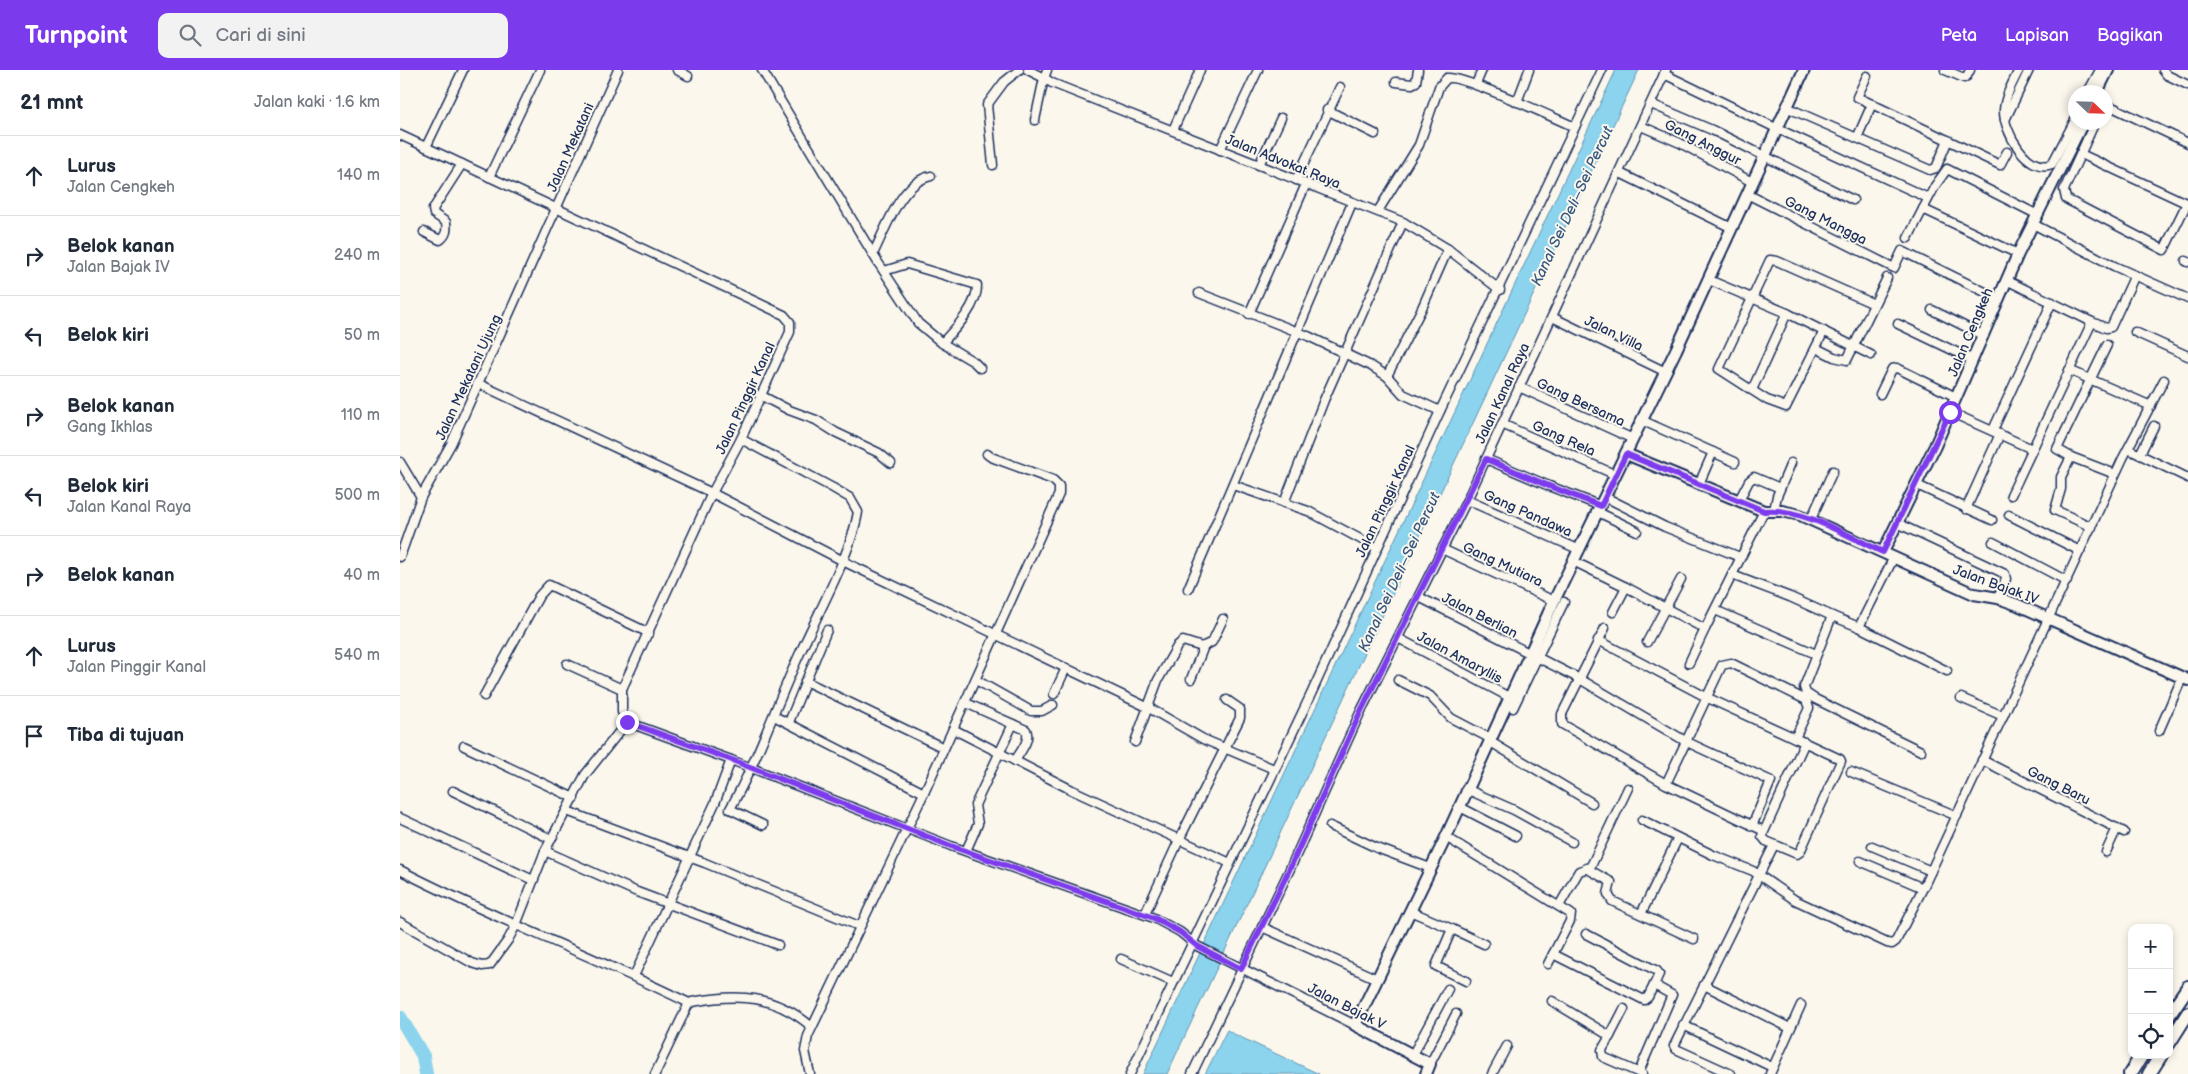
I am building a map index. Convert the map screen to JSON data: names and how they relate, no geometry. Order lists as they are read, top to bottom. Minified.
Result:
{"streets":{"street":["Gang Anggur","Jalan Mekatani","Jalan Advokat Raya","Gang Mangga","Jalan Cengkeh","Jalan Villa","Jalan Mekatani Ujung","Jalan Kanal Raya","Jalan Pinggir Kanal","Gang Bersama","Gang Rela","Gang Pandawa","Gang Mutiara","Jalan Bajak IV","Jalan Berlian","Jalan Amaryllis","Gang Baru","Jalan Bajak V"]},"crossings":[["Gang Anggur","Jalan Kanal Raya"],["Jalan Mekatani","Jalan Mekatani Ujung"],["Jalan Mekatani","Jalan Pinggir Kanal"],["Jalan Advokat Raya","Jalan Pinggir Kanal"],["Gang Mangga","Jalan Cengkeh"],["Jalan Cengkeh","Jalan Bajak IV"],["Jalan Villa","Jalan Kanal Raya"],["Jalan Mekatani Ujung","Jalan Pinggir Kanal"],["Jalan Kanal Raya","Gang Bersama"],["Jalan Kanal Raya","Gang Rela"],["Jalan Kanal Raya","Gang Pandawa"],["Jalan Kanal Raya","Gang Mutiara"],["Jalan Kanal Raya","Jalan Berlian"],["Jalan Kanal Raya","Jalan Amaryllis"],["Jalan Kanal Raya","Jalan Bajak V"],["Jalan Pinggir Kanal","Jalan Bajak V"]],"water":["Kanal Sei Deli–Sei Percut"],"north":"bottom right","page":{"header":"Turnpoint","search":"Cari di sini","nav":["Peta","Lapisan","Bagikan"],"heading":["21 mnt","Jalan kaki · 1.6 km"],"list":[["Lurus","Jalan Cengkeh","140 m"],["Belok kanan","Jalan Bajak IV","240 m"],["Belok kiri","50 m"],["Belok kanan","Gang Ikhlas","110 m"],["Belok kiri","Jalan Kanal Raya","500 m"],["Belok kanan","40 m"],["Lurus","Jalan Pinggir Kanal","540 m"],"Tiba di tujuan"],"map_buttons":["+","−"]}}
